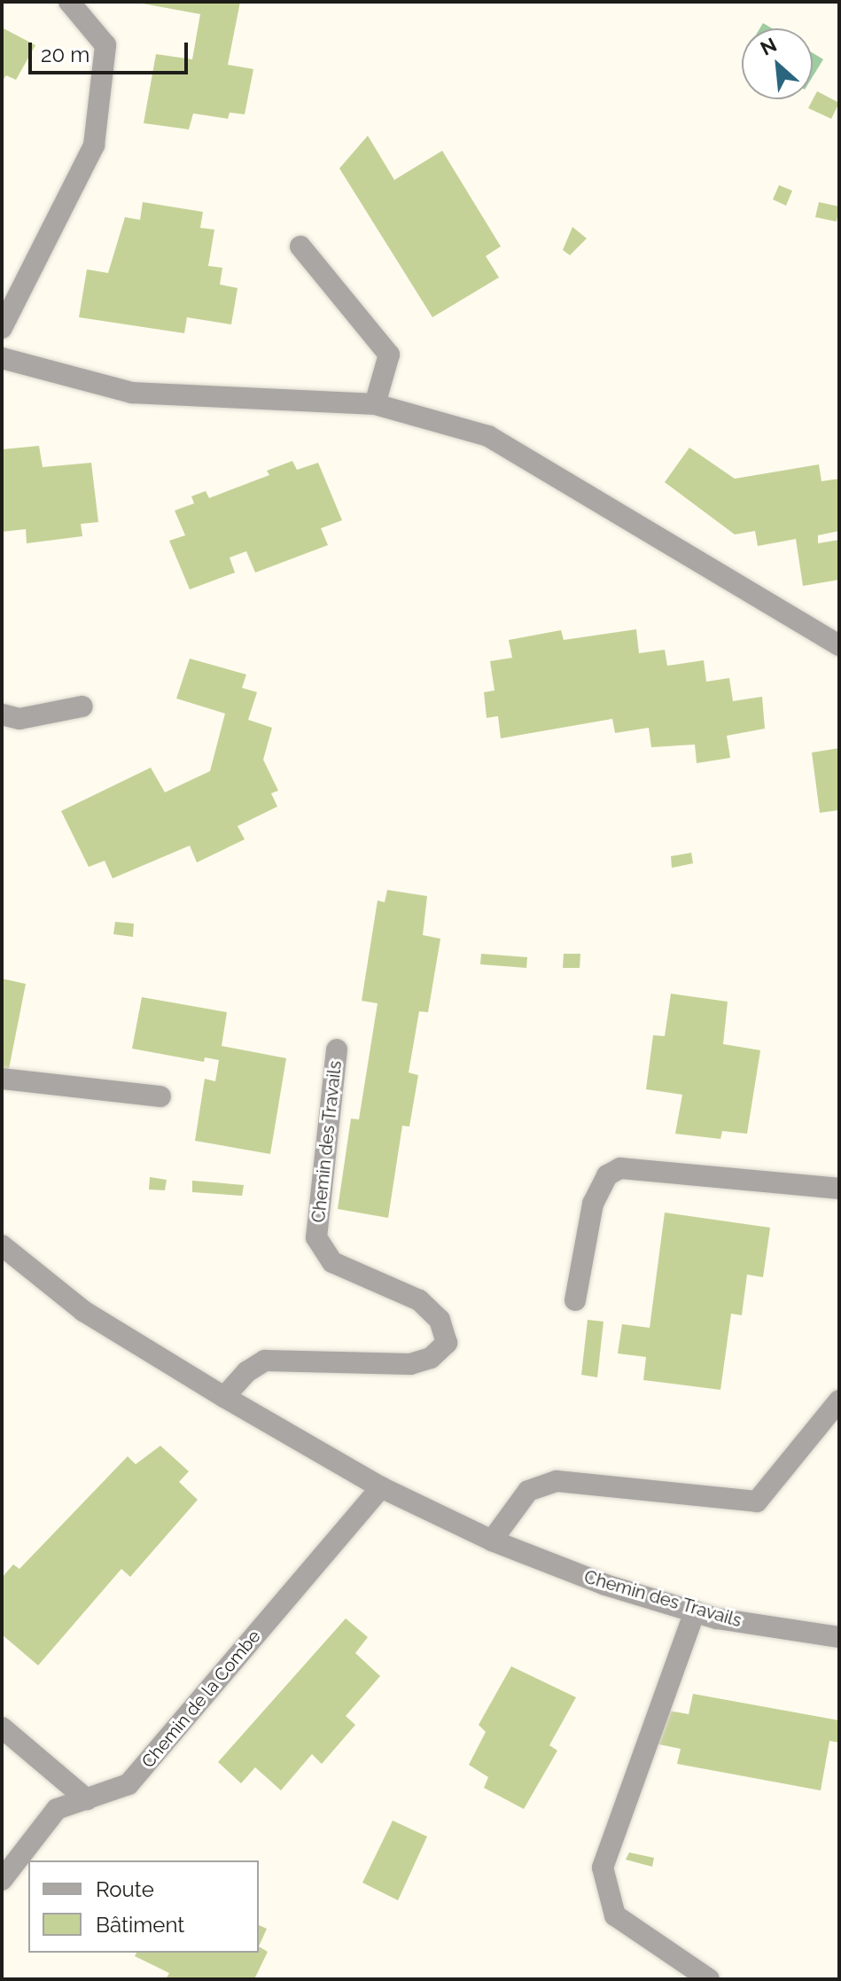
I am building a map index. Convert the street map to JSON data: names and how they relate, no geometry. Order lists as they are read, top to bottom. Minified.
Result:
{"streets":{"street":["Chemin des Travails","Chemin de la Combe"]},"crossings":[["Chemin des Travails","Chemin de la Combe"]],"legend":["Route","Bâtiment"],"scale_bar":"20 m","north":"top left"}
